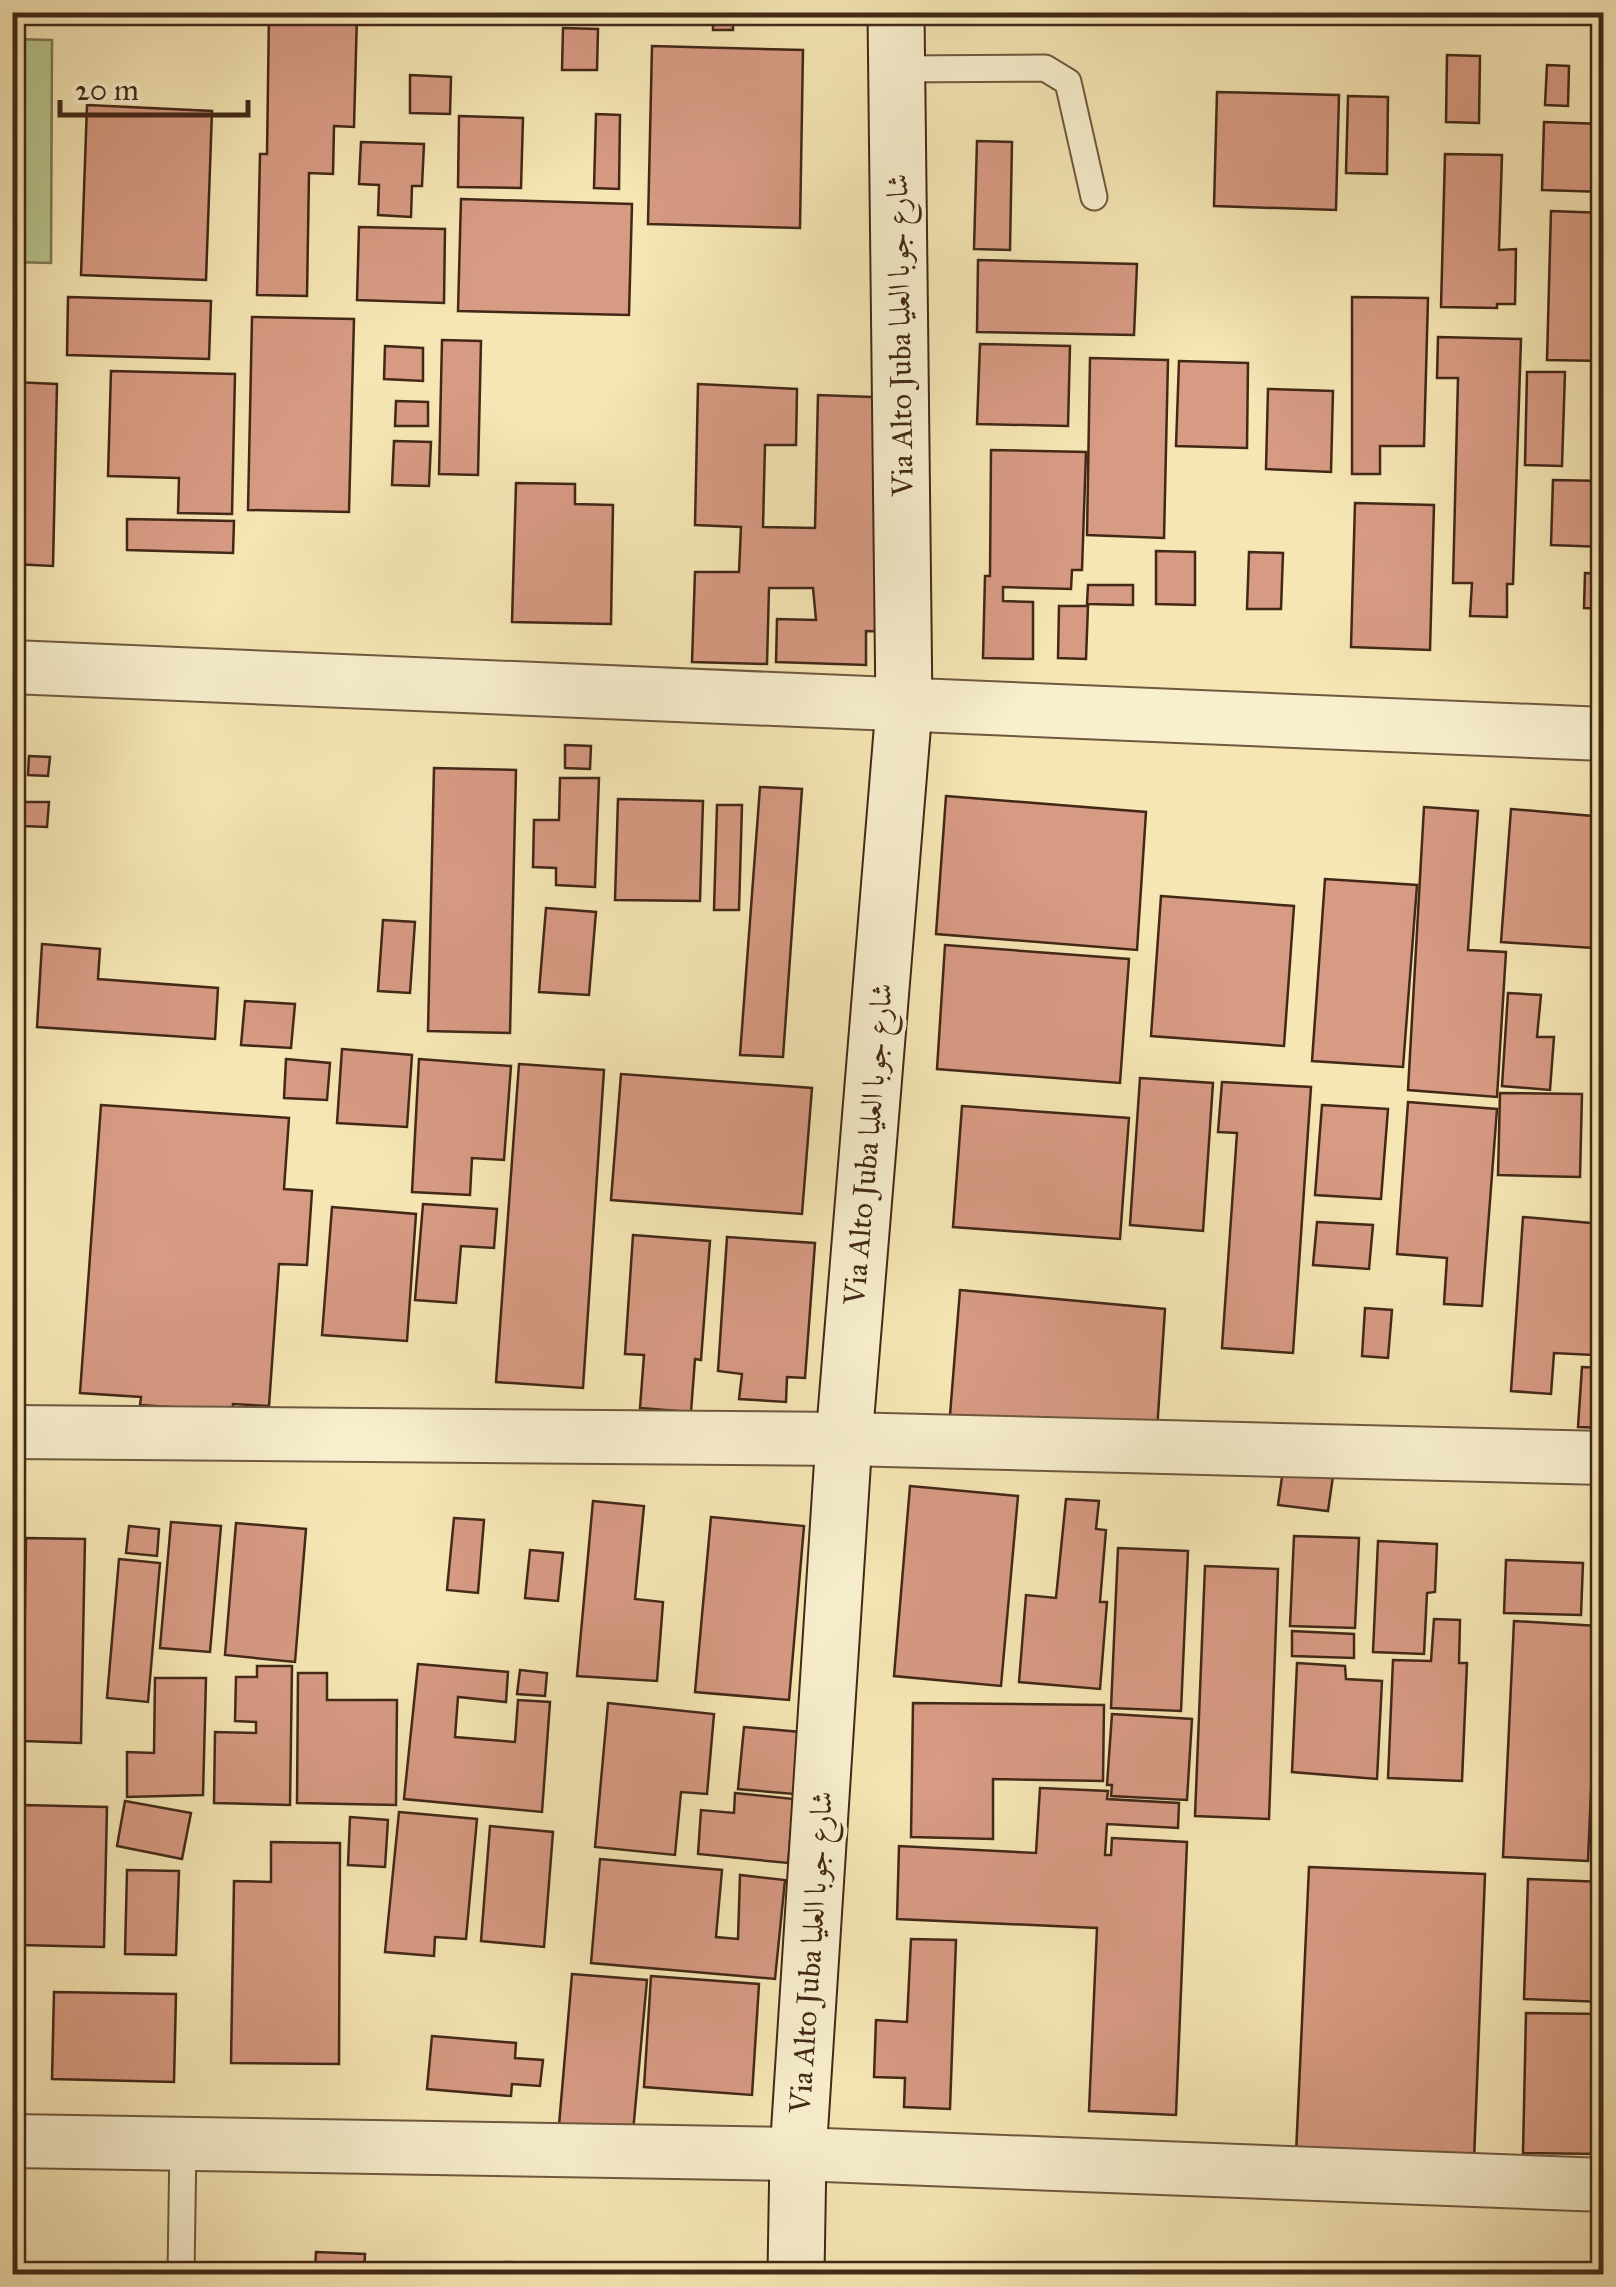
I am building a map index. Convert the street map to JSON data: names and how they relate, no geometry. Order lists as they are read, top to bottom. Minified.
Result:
{"streets":{"street":["Via Alto Juba شارع جوبا العليا"]},"scale_bar":"20 m"}
